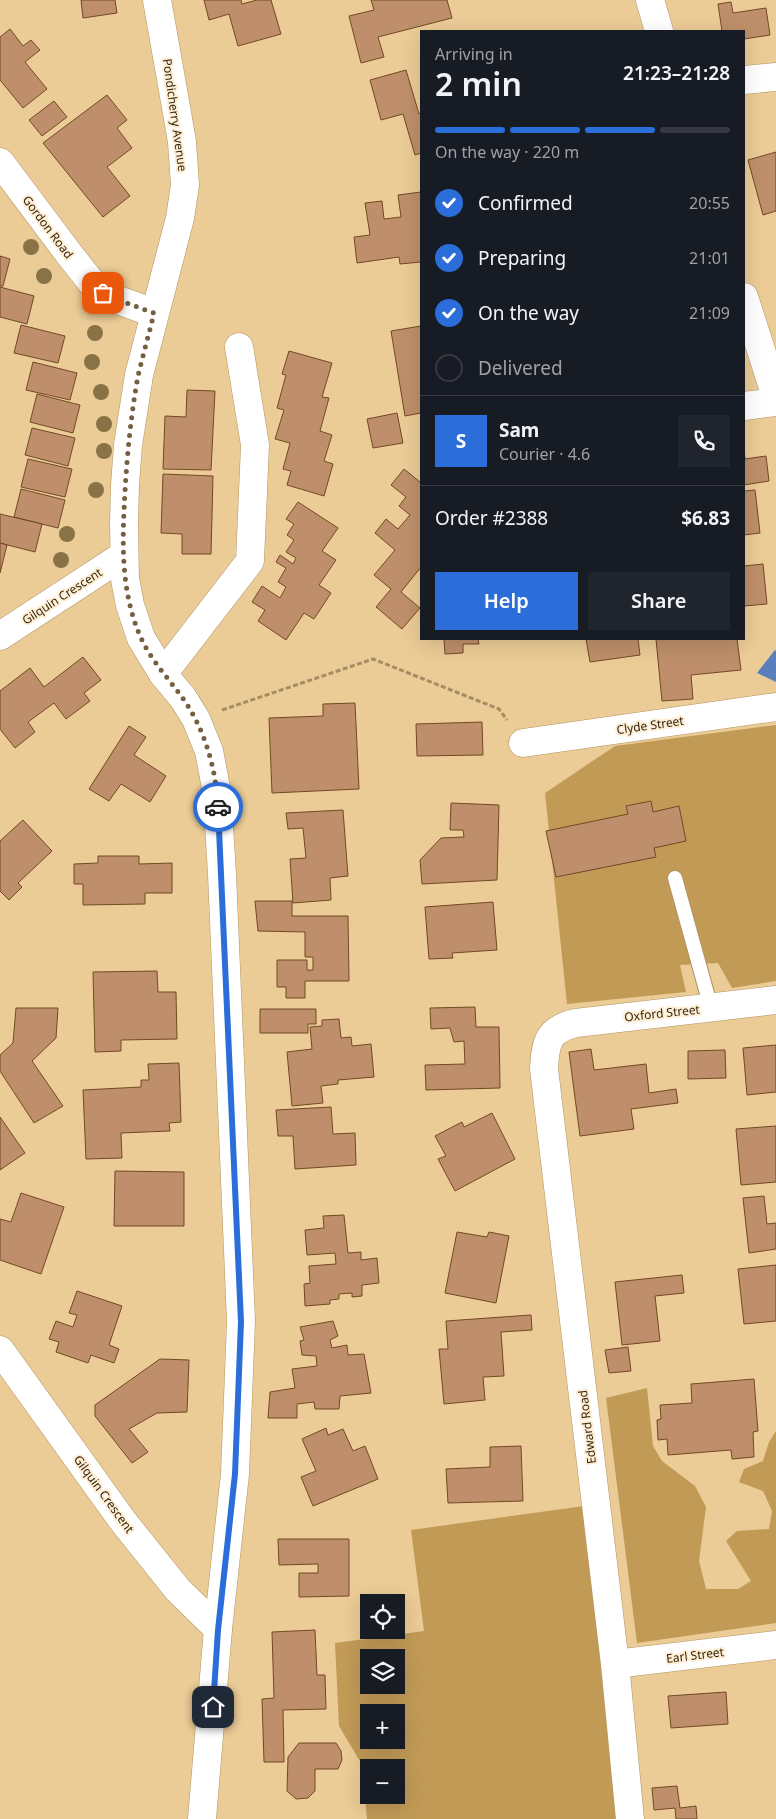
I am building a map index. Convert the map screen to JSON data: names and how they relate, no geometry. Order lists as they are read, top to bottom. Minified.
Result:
{"streets":{"street":["Pondicherry Avenue","Gordon Road","Gilquin Crescent","Clyde Street","Oxford Street","Edward Road","Earl Street"]},"crossings":[["Pondicherry Avenue","Gordon Road"],["Pondicherry Avenue","Gilquin Crescent"],["Oxford Street","Edward Road"],["Edward Road","Earl Street"]],"page":{"heading":["2 min","Arriving in","21:23–21:28"],"panel":["Sam","Courier · 4.6","Order #2388","$6.83"],"bar":"On the way · 220 m","list":[["Confirmed","20:55"],["Preparing","21:01"],["On the way","21:09"],"Delivered"],"round":"S","buttons":["Help","Share"],"map_buttons":["+","−"]}}
